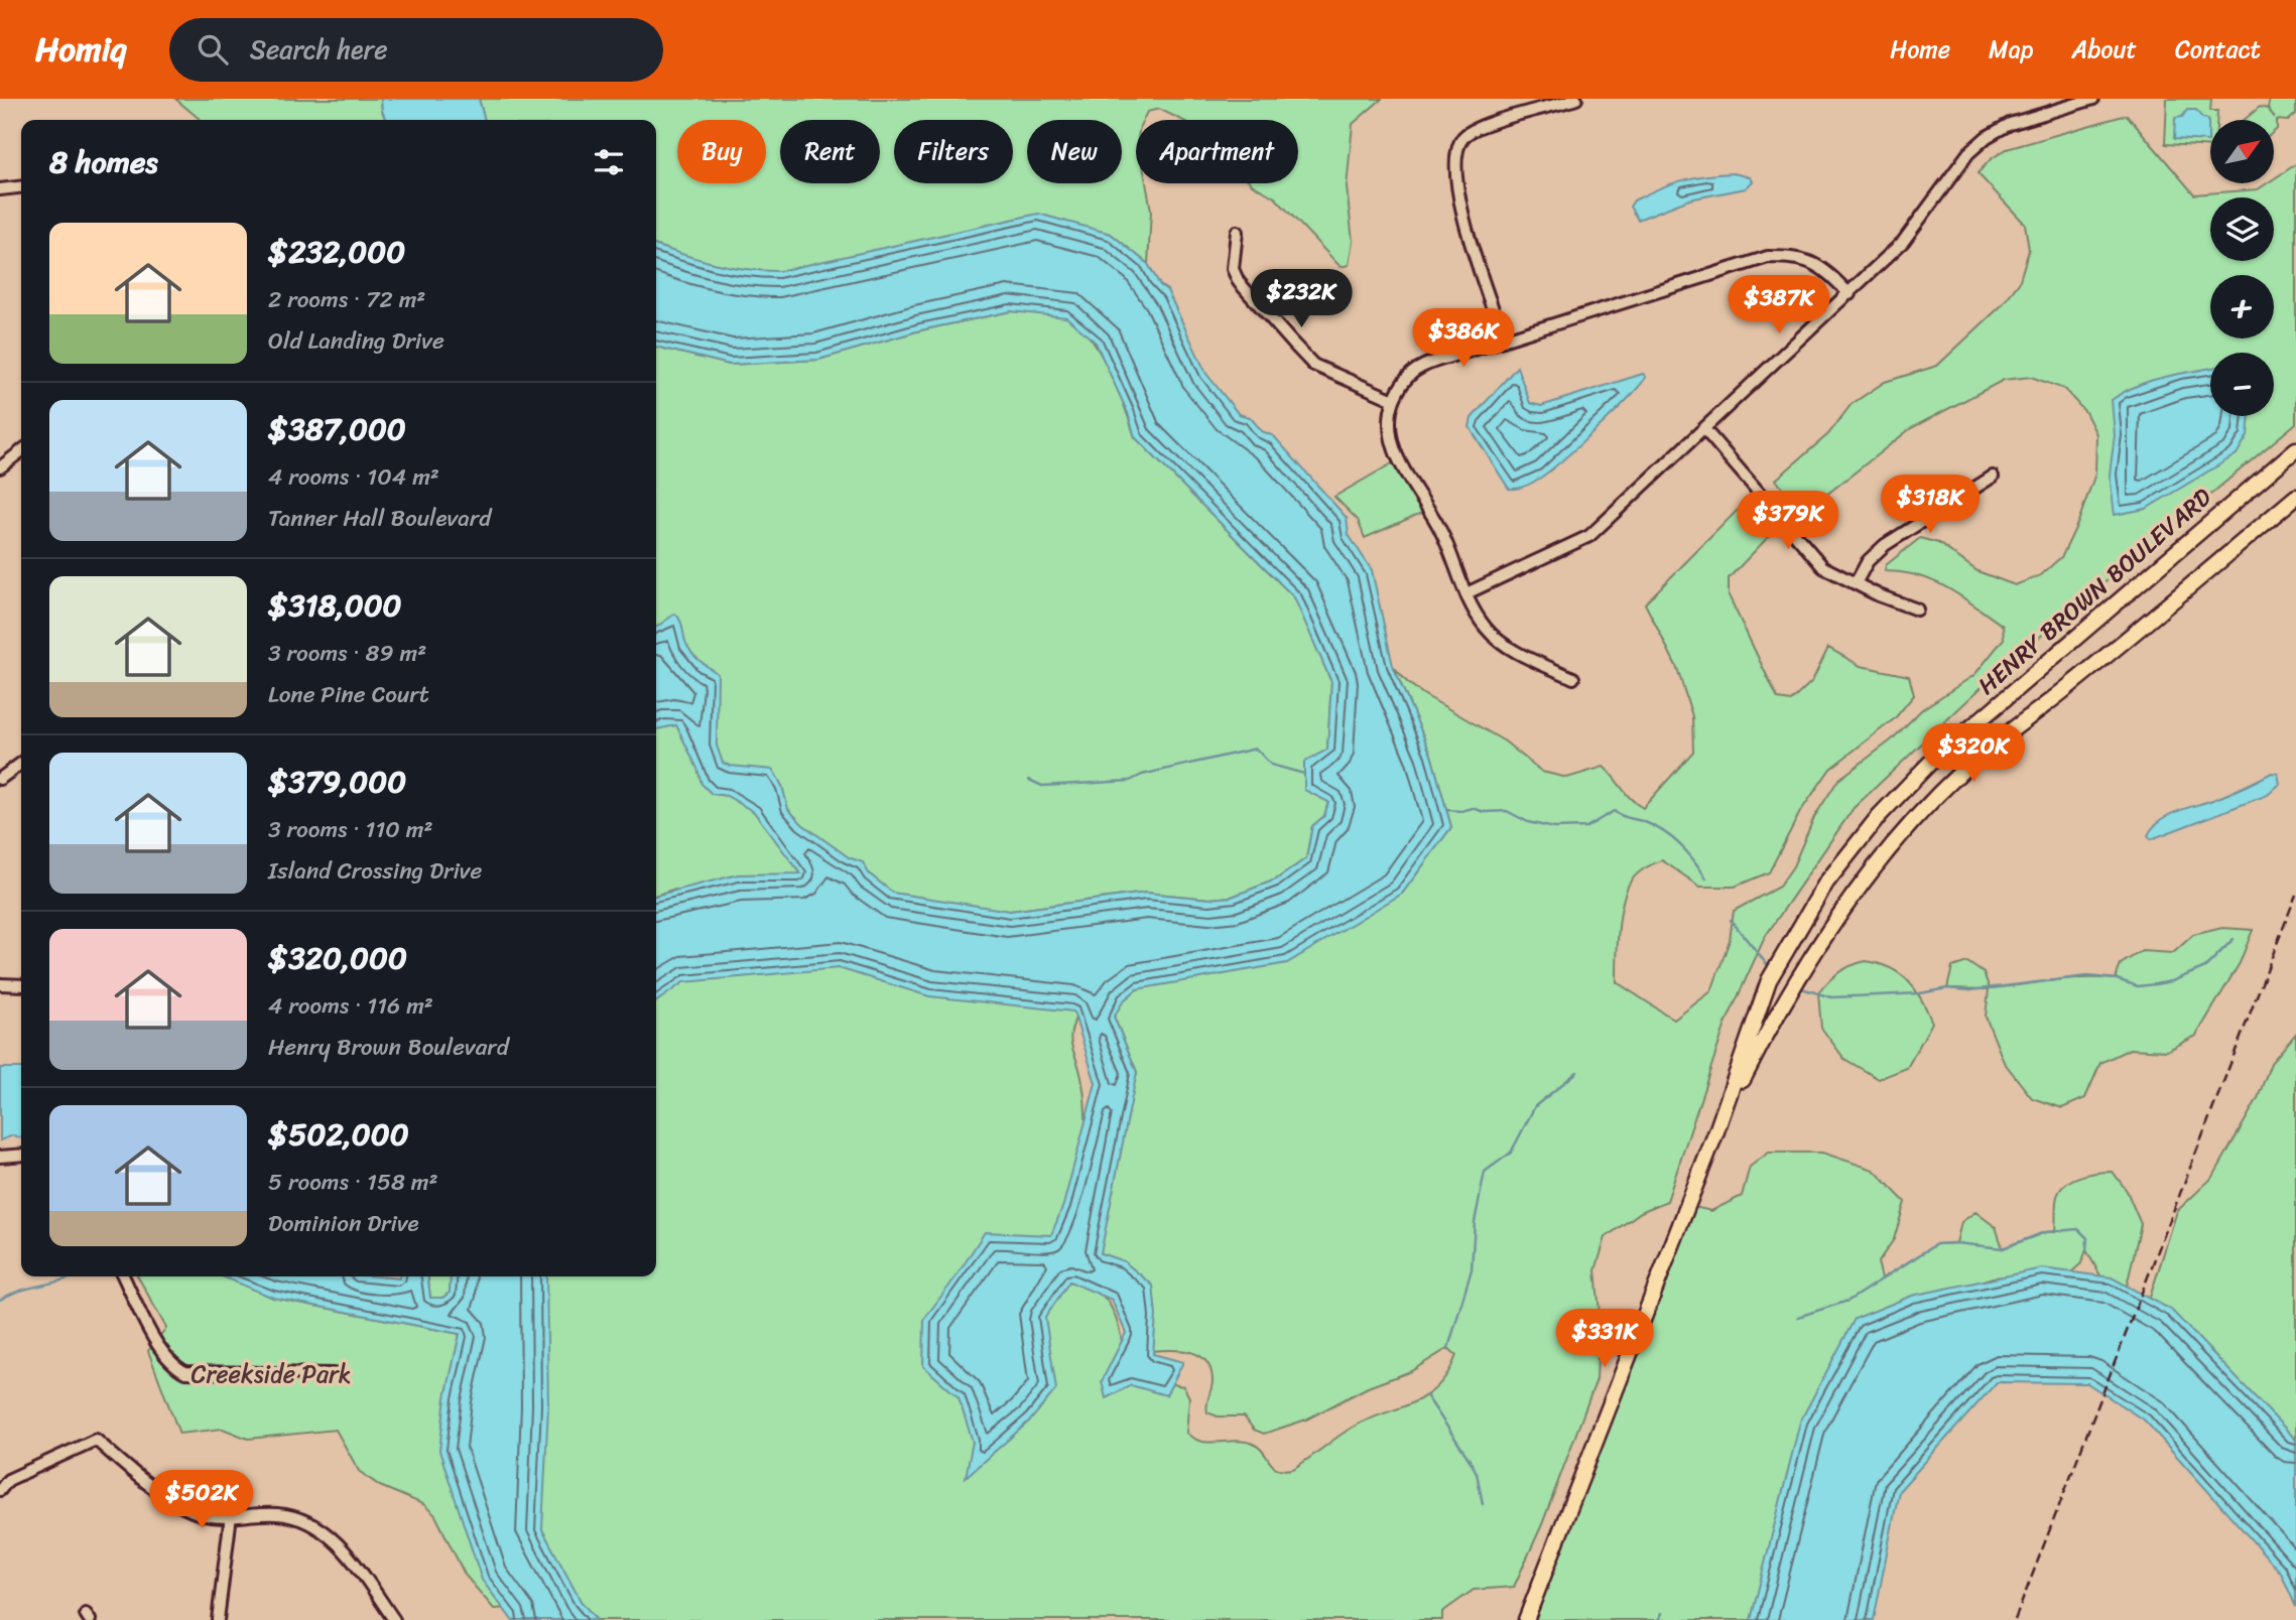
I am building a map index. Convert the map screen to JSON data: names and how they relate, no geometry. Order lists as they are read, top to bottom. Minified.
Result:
{"streets":{"main road":["HENRY BROWN BOULEVARD"]},"parks":["Creekside Park"],"north":"top right","page":{"header":"Homiq","search":"Search here","nav":["Home","Map","About","Contact"],"map_buttons":["+","−"],"chip":["Buy","Rent","Filters","New","Apartment"],"heading":"8 homes","list":[{"name":"$232,000","note":"2 rooms · 72 m² · Old Landing Drive"},{"name":"$387,000","note":"4 rooms · 104 m² · Tanner Hall Boulevard"},{"name":"$318,000","note":"3 rooms · 89 m² · Lone Pine Court"},{"name":"$379,000","note":"3 rooms · 110 m² · Island Crossing Drive"},{"name":"$320,000","note":"4 rooms · 116 m² · Henry Brown Boulevard"},{"name":"$502,000","note":"5 rooms · 158 m² · Dominion Drive"}],"price":["$232K","$387K","$386K","$318K","$379K","$320K","$331K","$502K"]}}
